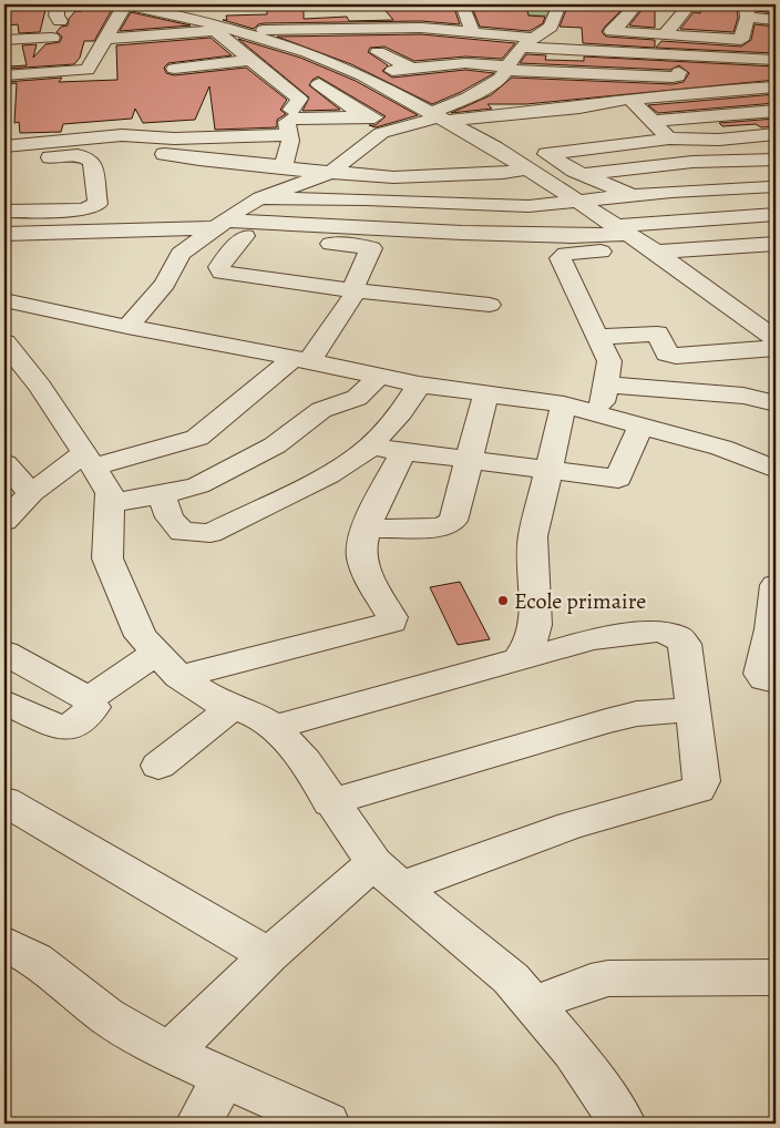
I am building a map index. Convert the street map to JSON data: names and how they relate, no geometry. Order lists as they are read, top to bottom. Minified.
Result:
{"places":["Ecole primaire"]}
